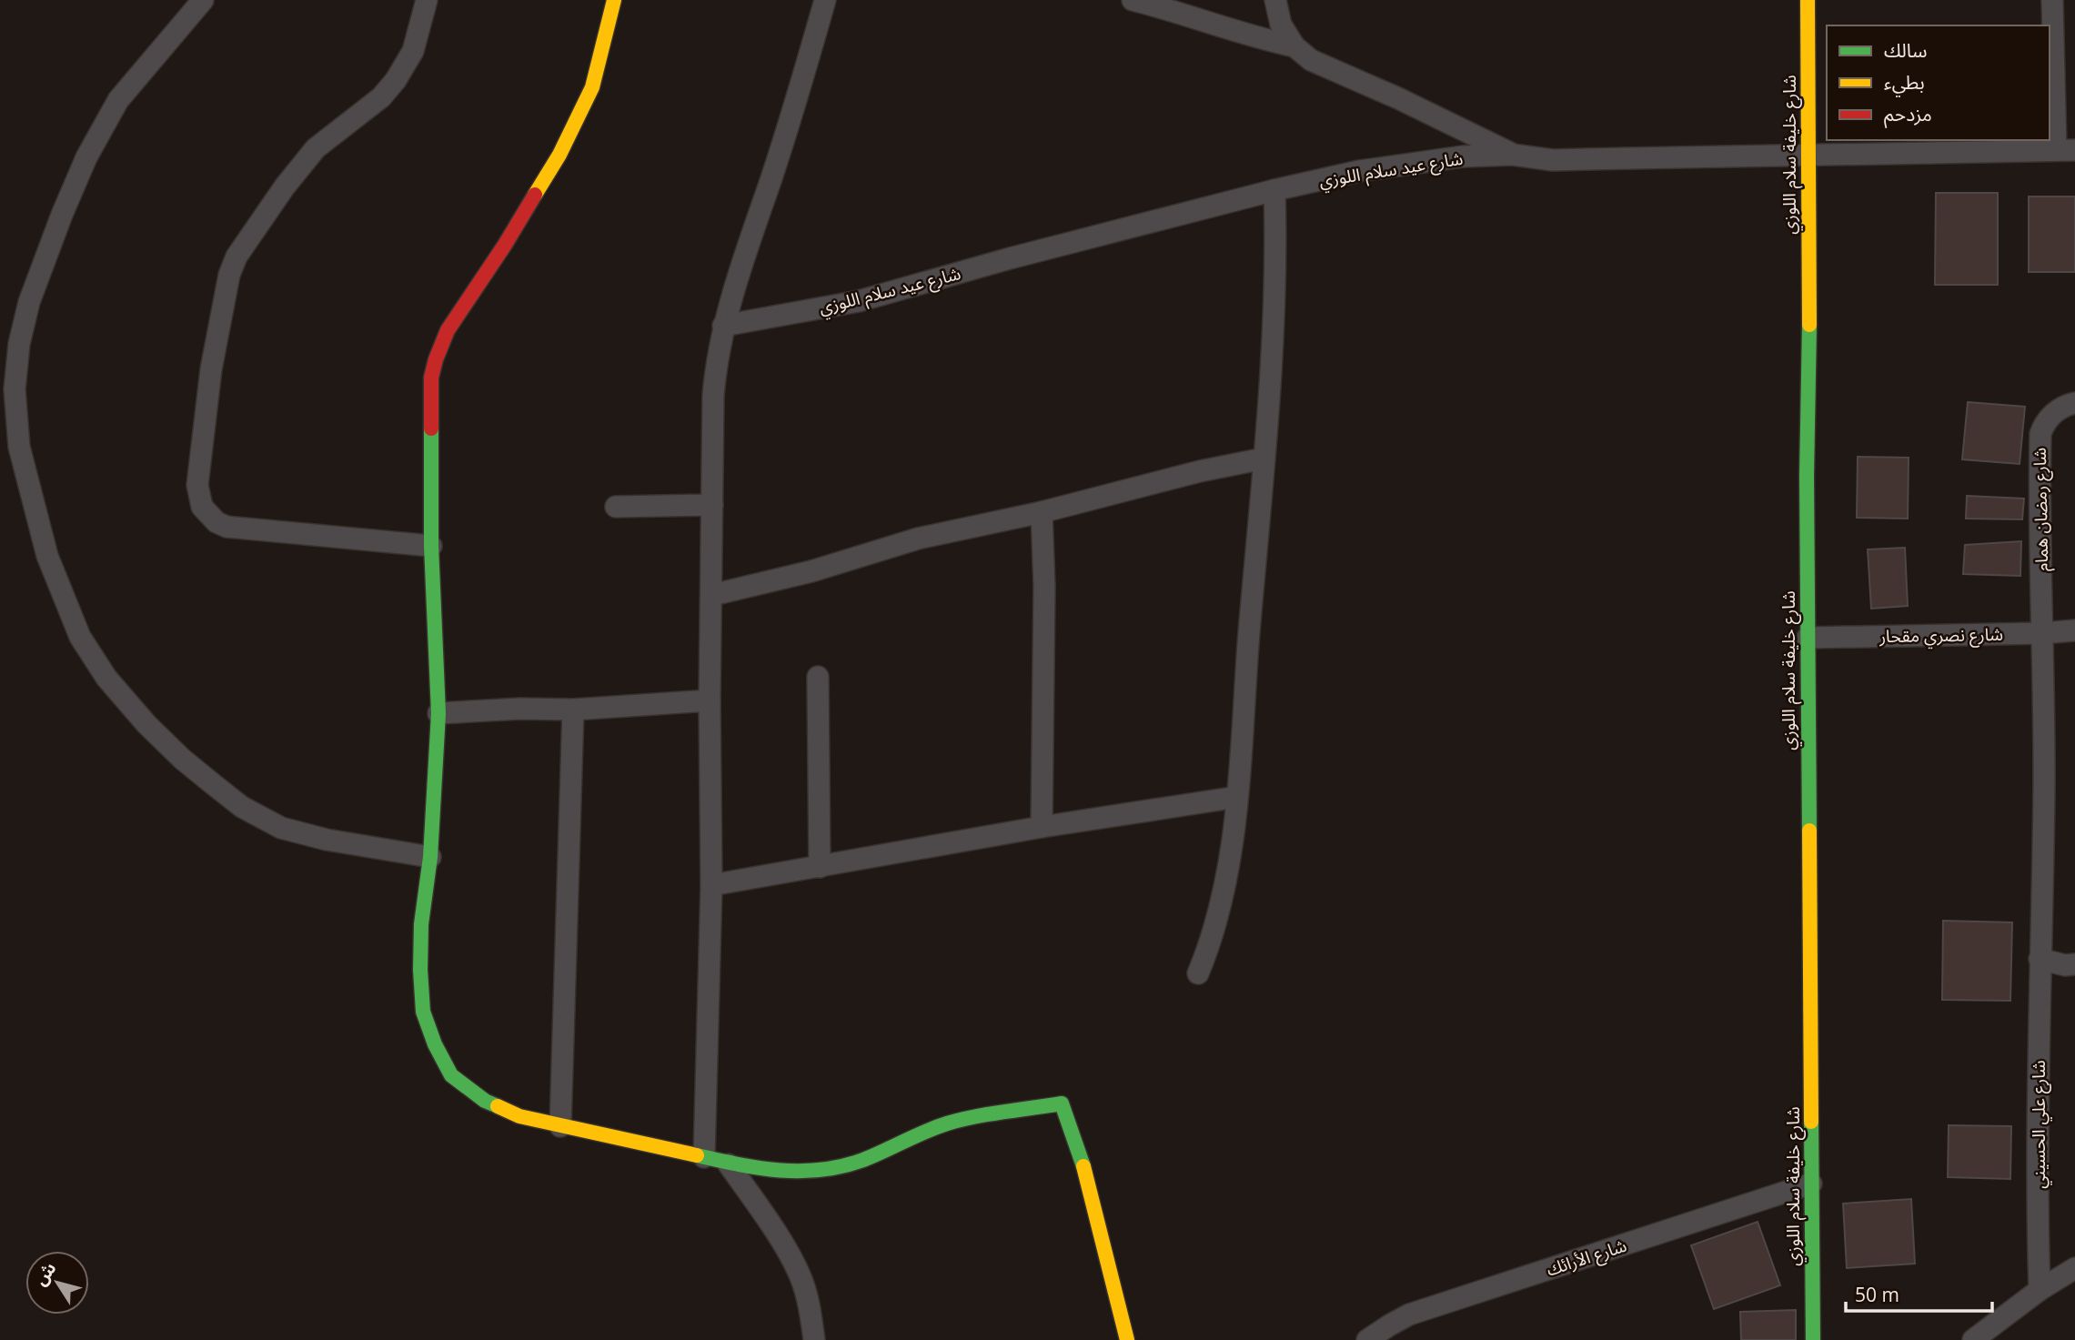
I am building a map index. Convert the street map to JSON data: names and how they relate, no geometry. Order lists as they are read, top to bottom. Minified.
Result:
{"streets":{"street":["شارع خليفة سلام اللوزي","شارع عيد سلام اللوزي","شارع رمضان همام","شارع نصري مقحار","شارع علي الحسيني","شارع الأرائك"]},"crossings":[["شارع خليفة سلام اللوزي","شارع عيد سلام اللوزي"],["شارع خليفة سلام اللوزي","شارع نصري مقحار"],["شارع خليفة سلام اللوزي","شارع الأرائك"],["شارع رمضان همام","شارع نصري مقحار"],["شارع رمضان همام","شارع علي الحسيني"],["شارع نصري مقحار","شارع علي الحسيني"]],"legend":["سالك","بطيء","مزدحم"],"scale_bar":"50 m","north":"top left"}
